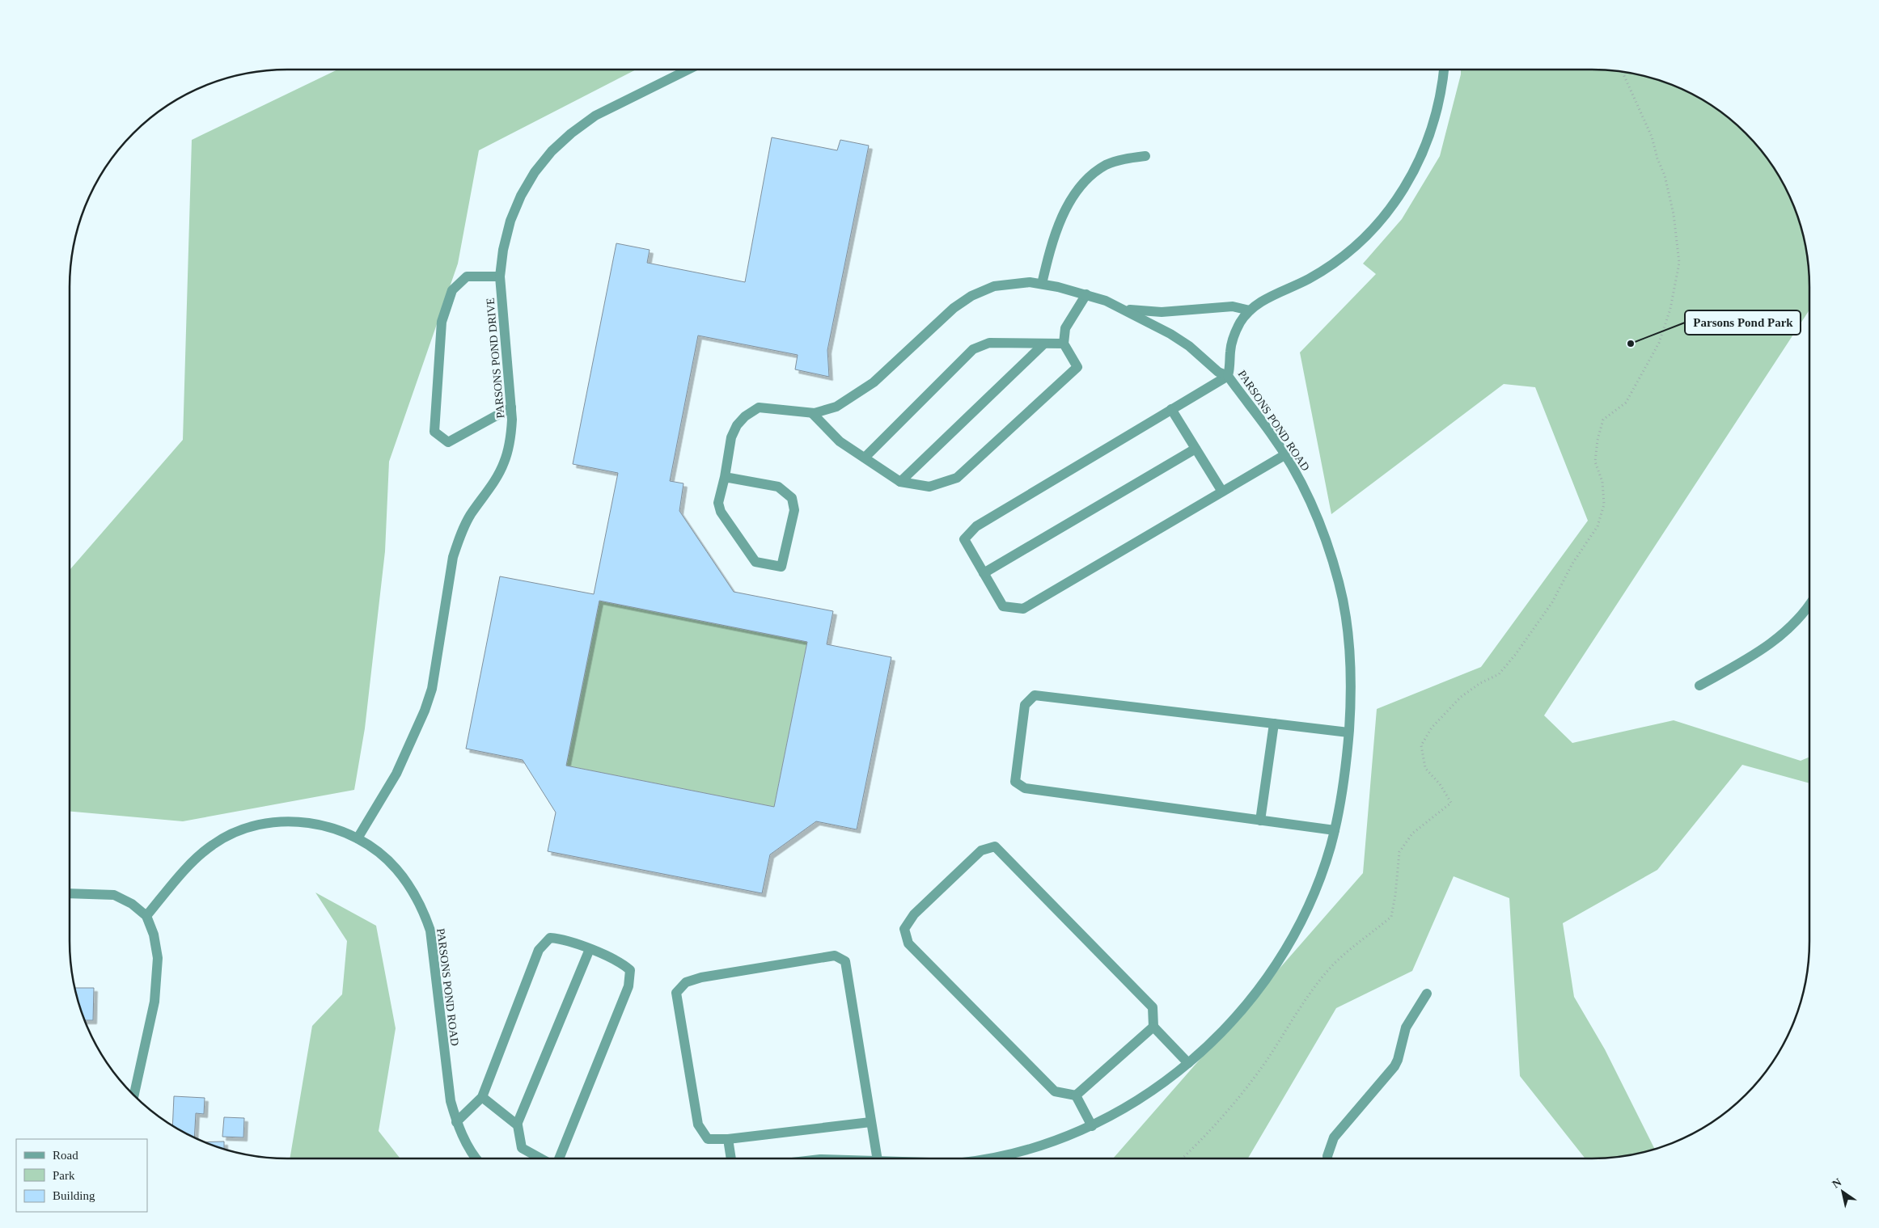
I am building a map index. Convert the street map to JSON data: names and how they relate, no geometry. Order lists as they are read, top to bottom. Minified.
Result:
{"streets":{"street":["PARSONS POND DRIVE","PARSONS POND ROAD"]},"crossings":[["PARSONS POND DRIVE","PARSONS POND ROAD"]],"places":["Parsons Pond Park"],"legend":["Road","Park","Building"],"north":"top left"}
